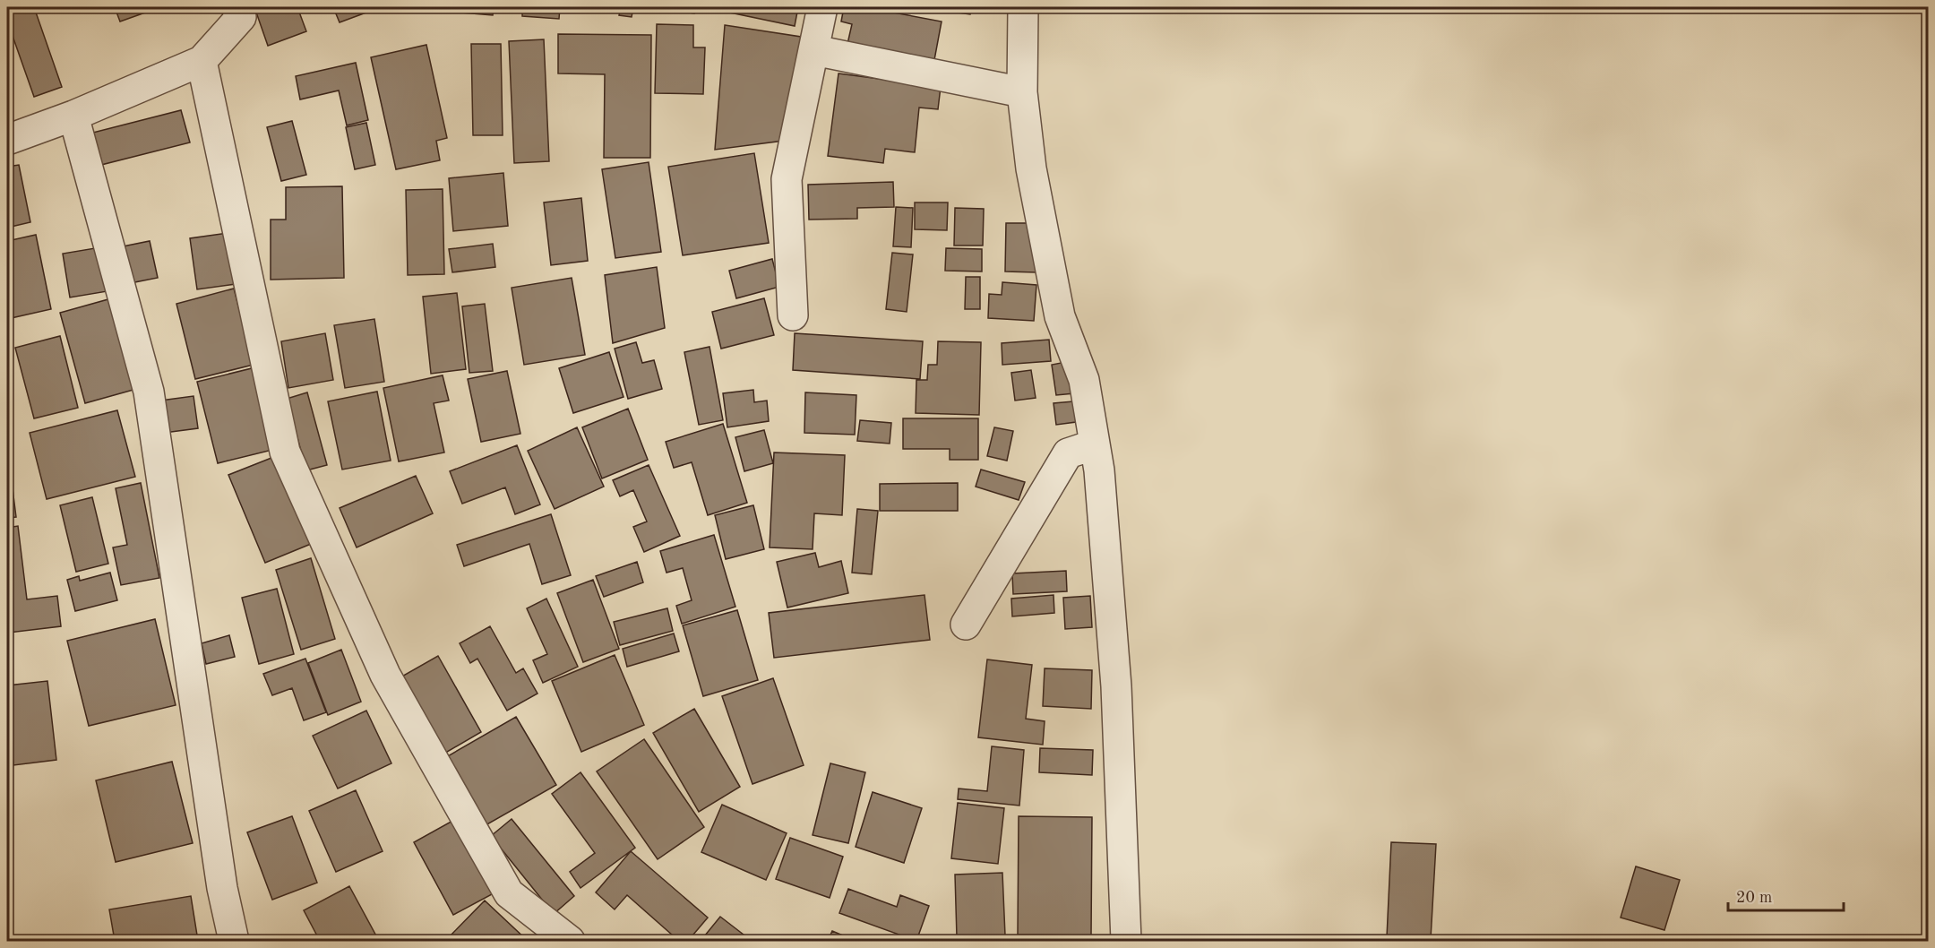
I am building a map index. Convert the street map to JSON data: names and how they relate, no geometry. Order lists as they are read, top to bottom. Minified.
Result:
{"scale_bar":"20 m"}
